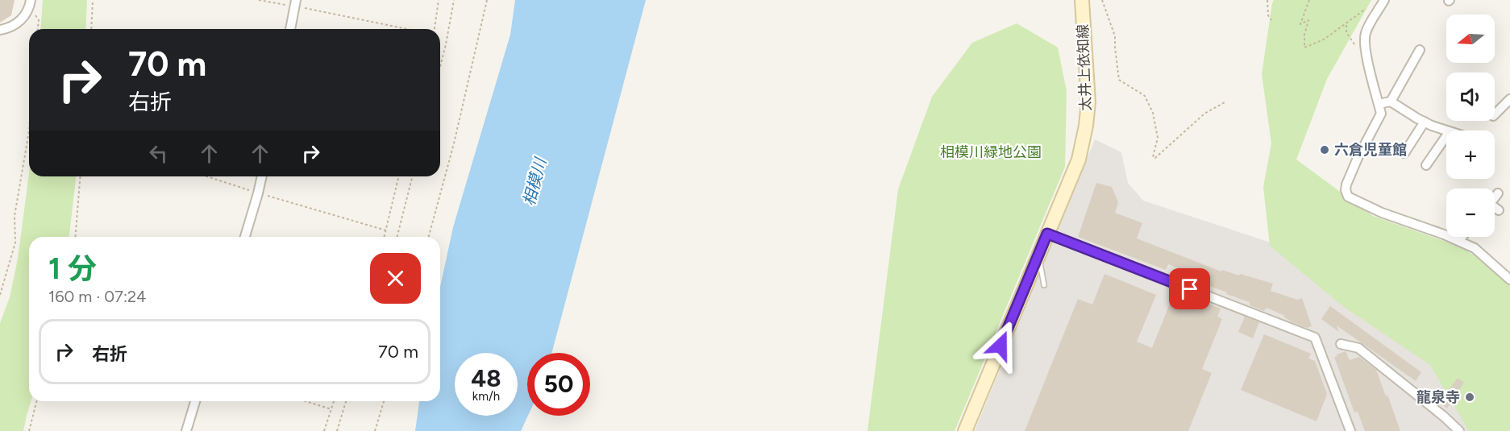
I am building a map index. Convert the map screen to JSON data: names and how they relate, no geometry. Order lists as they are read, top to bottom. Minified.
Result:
{"streets":{"main road":["太井上依知線"]},"water":["相模川"],"parks":["相模川緑地公園"],"places":["六倉児童館","龍泉寺"],"north":"left","page":{"map_buttons":["+","−"],"turn":["70 m","右折"],"heading":["1 分","160 m · 07:24"],"list":[{"name":"右折","value":"70 m"}],"speed":"48 km/h","limit":"50"}}
